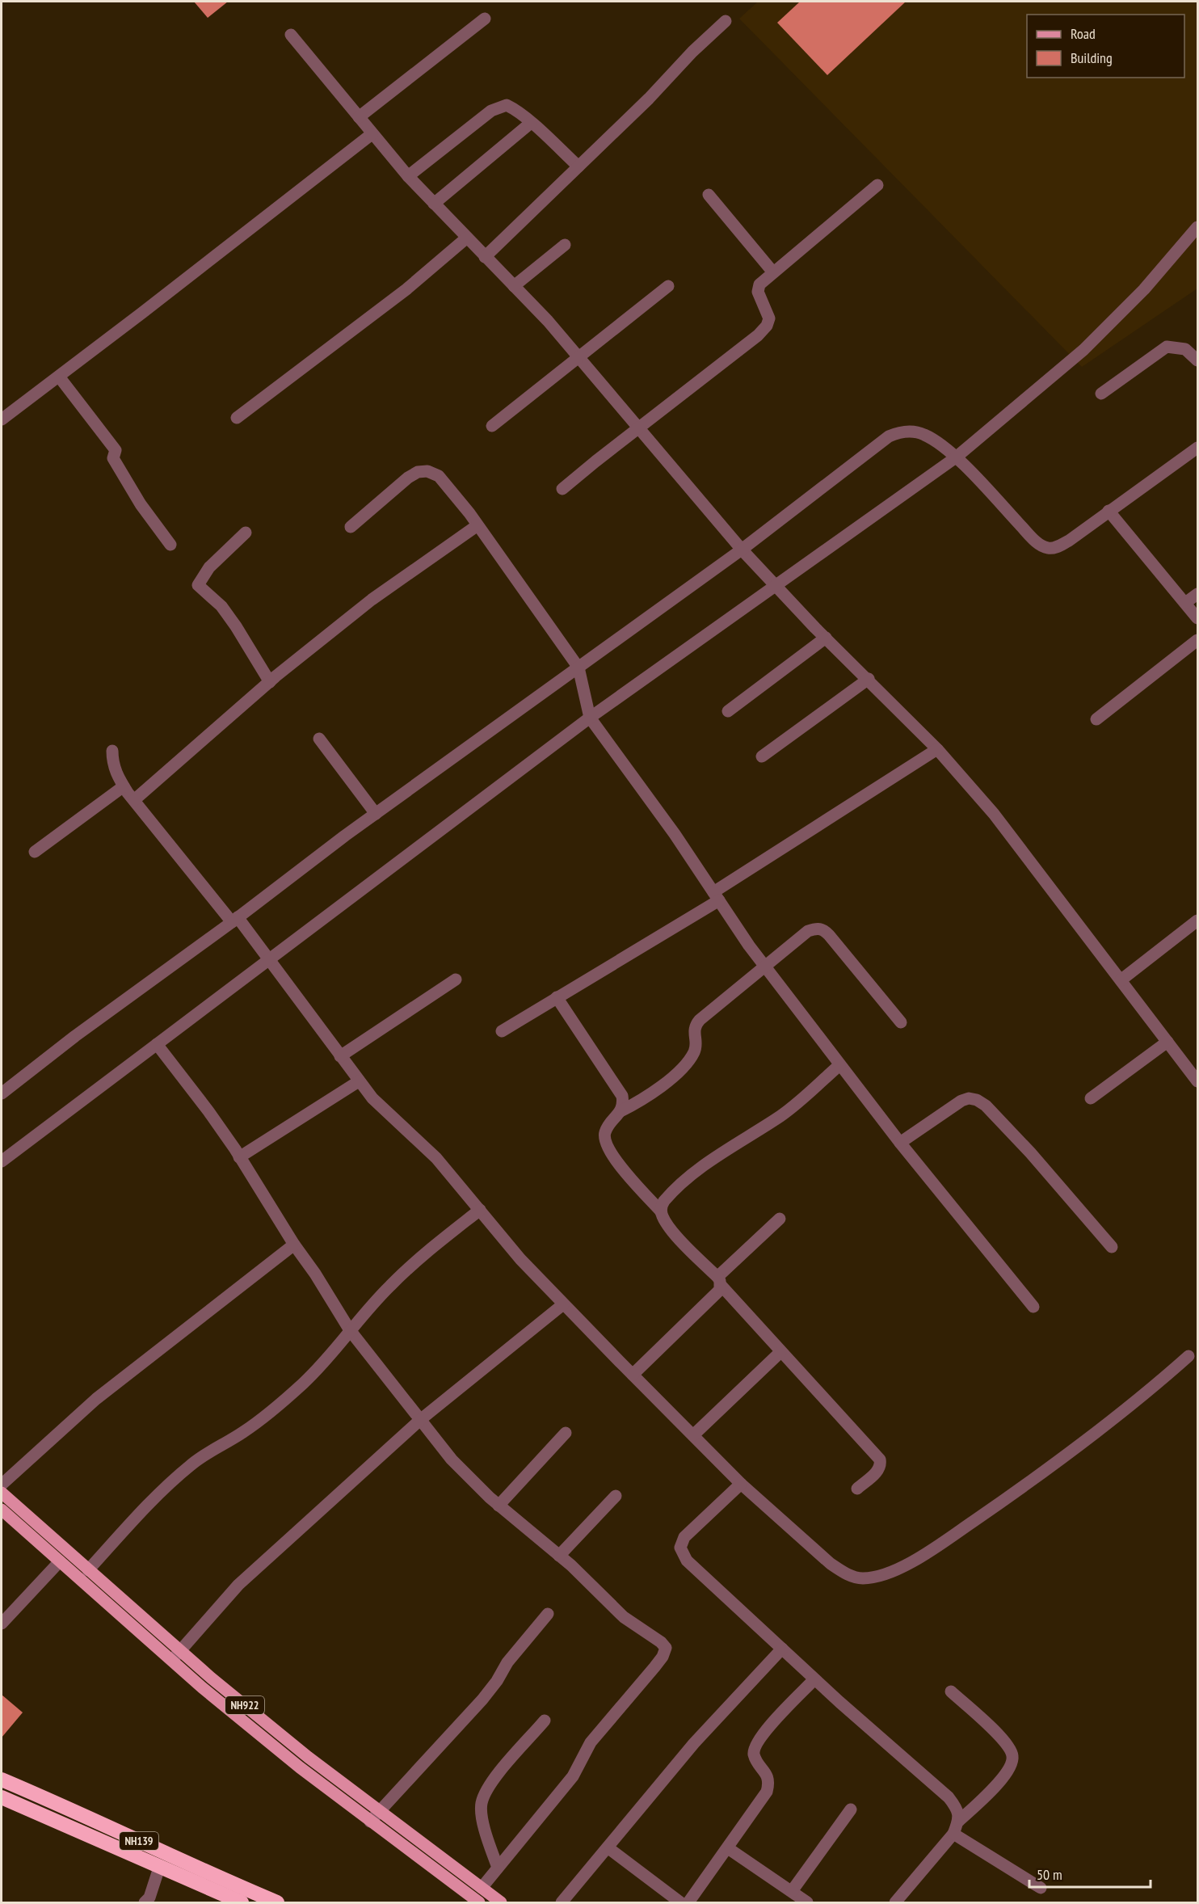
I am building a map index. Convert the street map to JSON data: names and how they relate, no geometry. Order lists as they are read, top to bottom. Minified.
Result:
{"streets":{"highway":["NH139"],"main road":["NH922"]},"legend":["Road","Building"],"scale_bar":"50 m"}
